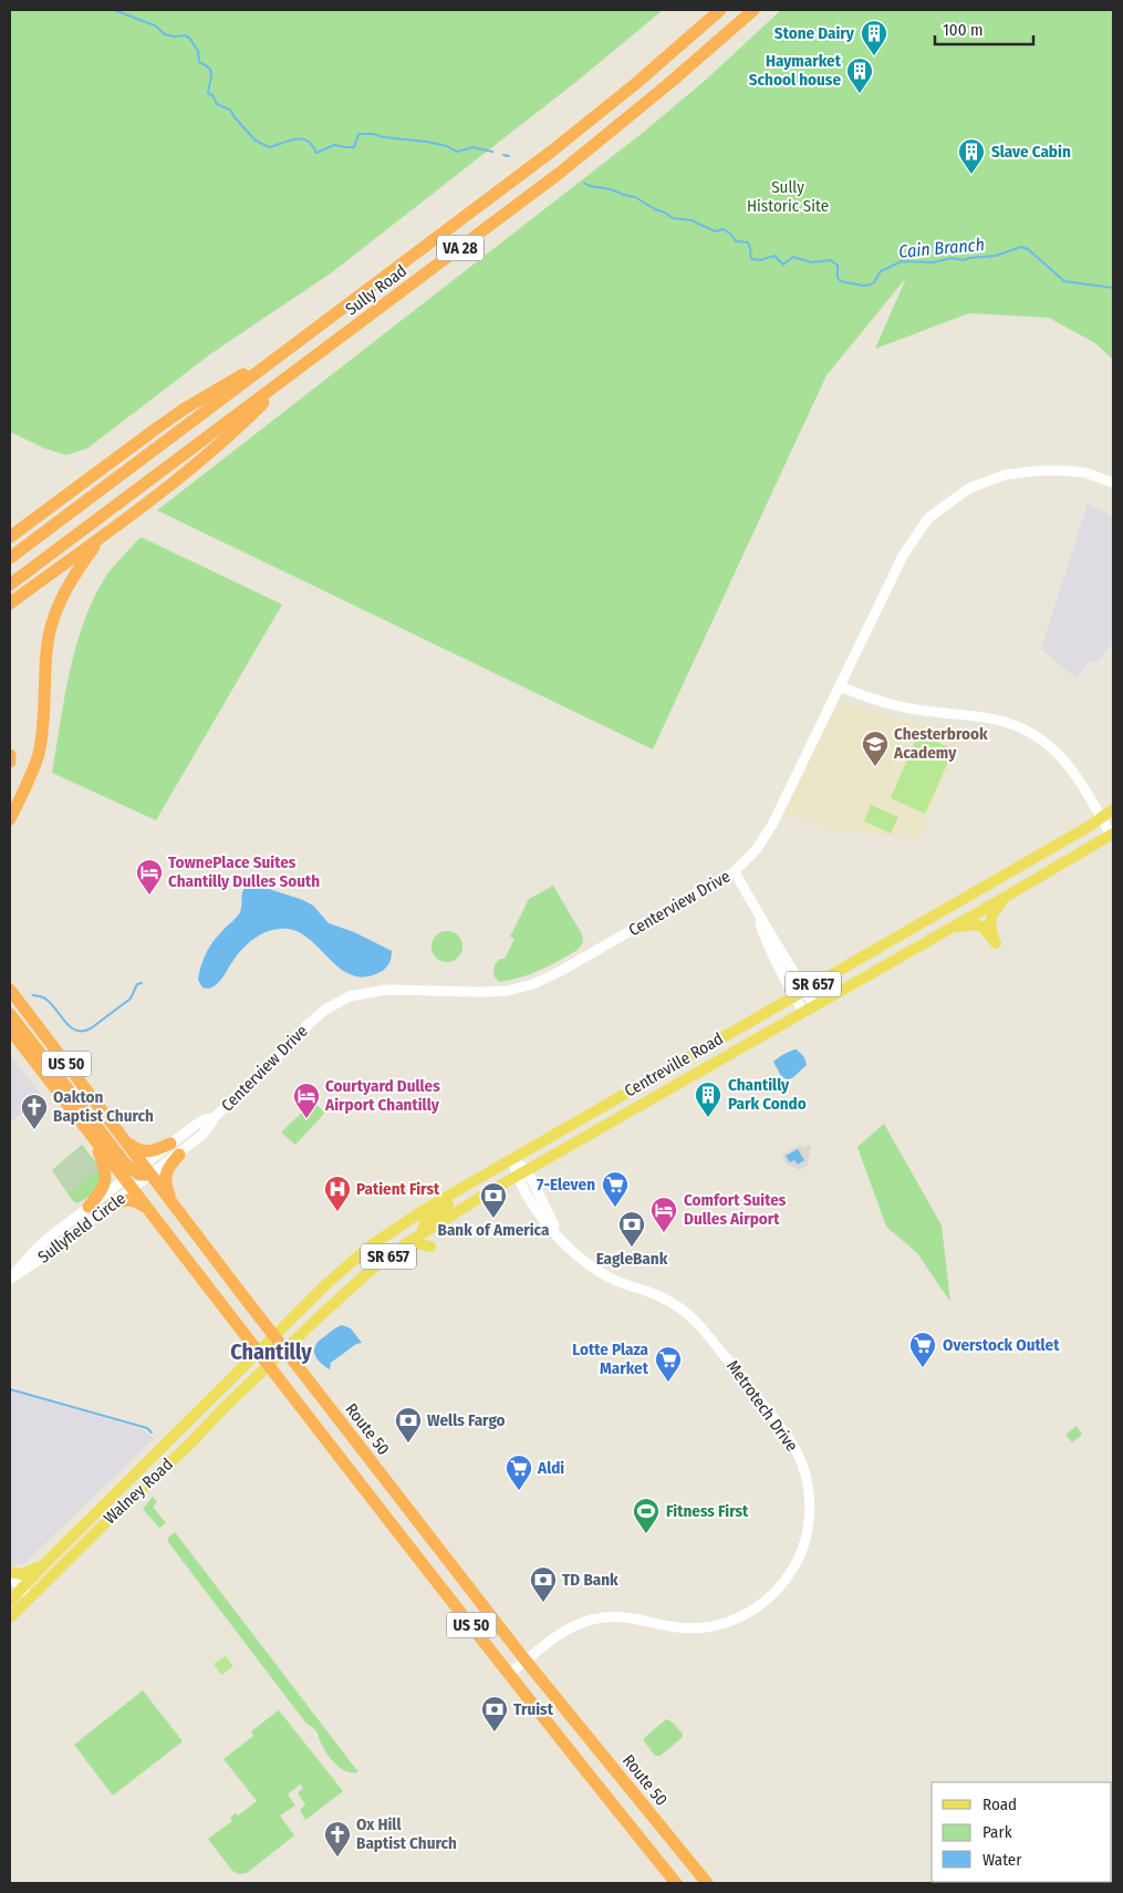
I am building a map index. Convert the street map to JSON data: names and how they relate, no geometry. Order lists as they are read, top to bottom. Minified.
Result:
{"streets":{"highway":["VA 28","Sully Road","US 50","Route 50"],"main road":["SR 657","Centreville Road","Walney Road"],"street":["Centerview Drive","Sullyfield Circle","Metrotech Drive"]},"crossings":[["Centerview Drive","Sullyfield Circle"],["Centerview Drive","Route 50"],["Centreville Road","Metrotech Drive"],["Centreville Road","Route 50"],["Centreville Road","Walney Road"],["Sullyfield Circle","Route 50"],["Metrotech Drive","Route 50"],["Route 50","Walney Road"]],"districts":["Chantilly"],"water":["Cain Branch"],"parks":["Sully Historic Site"],"places":{"building":["Stone Dairy","Haymarket School house","Slave Cabin","Chantilly Park Condo"],"school or university":["Chesterbrook Academy"],"hotel":["TownePlace Suites Chantilly Dulles South","Courtyard Dulles Airport Chantilly","Comfort Suites Dulles Airport"],"church":["Oakton Baptist Church","Ox Hill Baptist Church"],"supermarket":["7-Eleven","Overstock Outlet","Lotte Plaza Market","Aldi"],"hospital":["Patient First"],"bank":["Bank of America","EagleBank","Wells Fargo","TD Bank","Truist"],"sports":["Fitness First"]},"legend":["Road","Park","Water"],"scale_bar":"100 m"}
